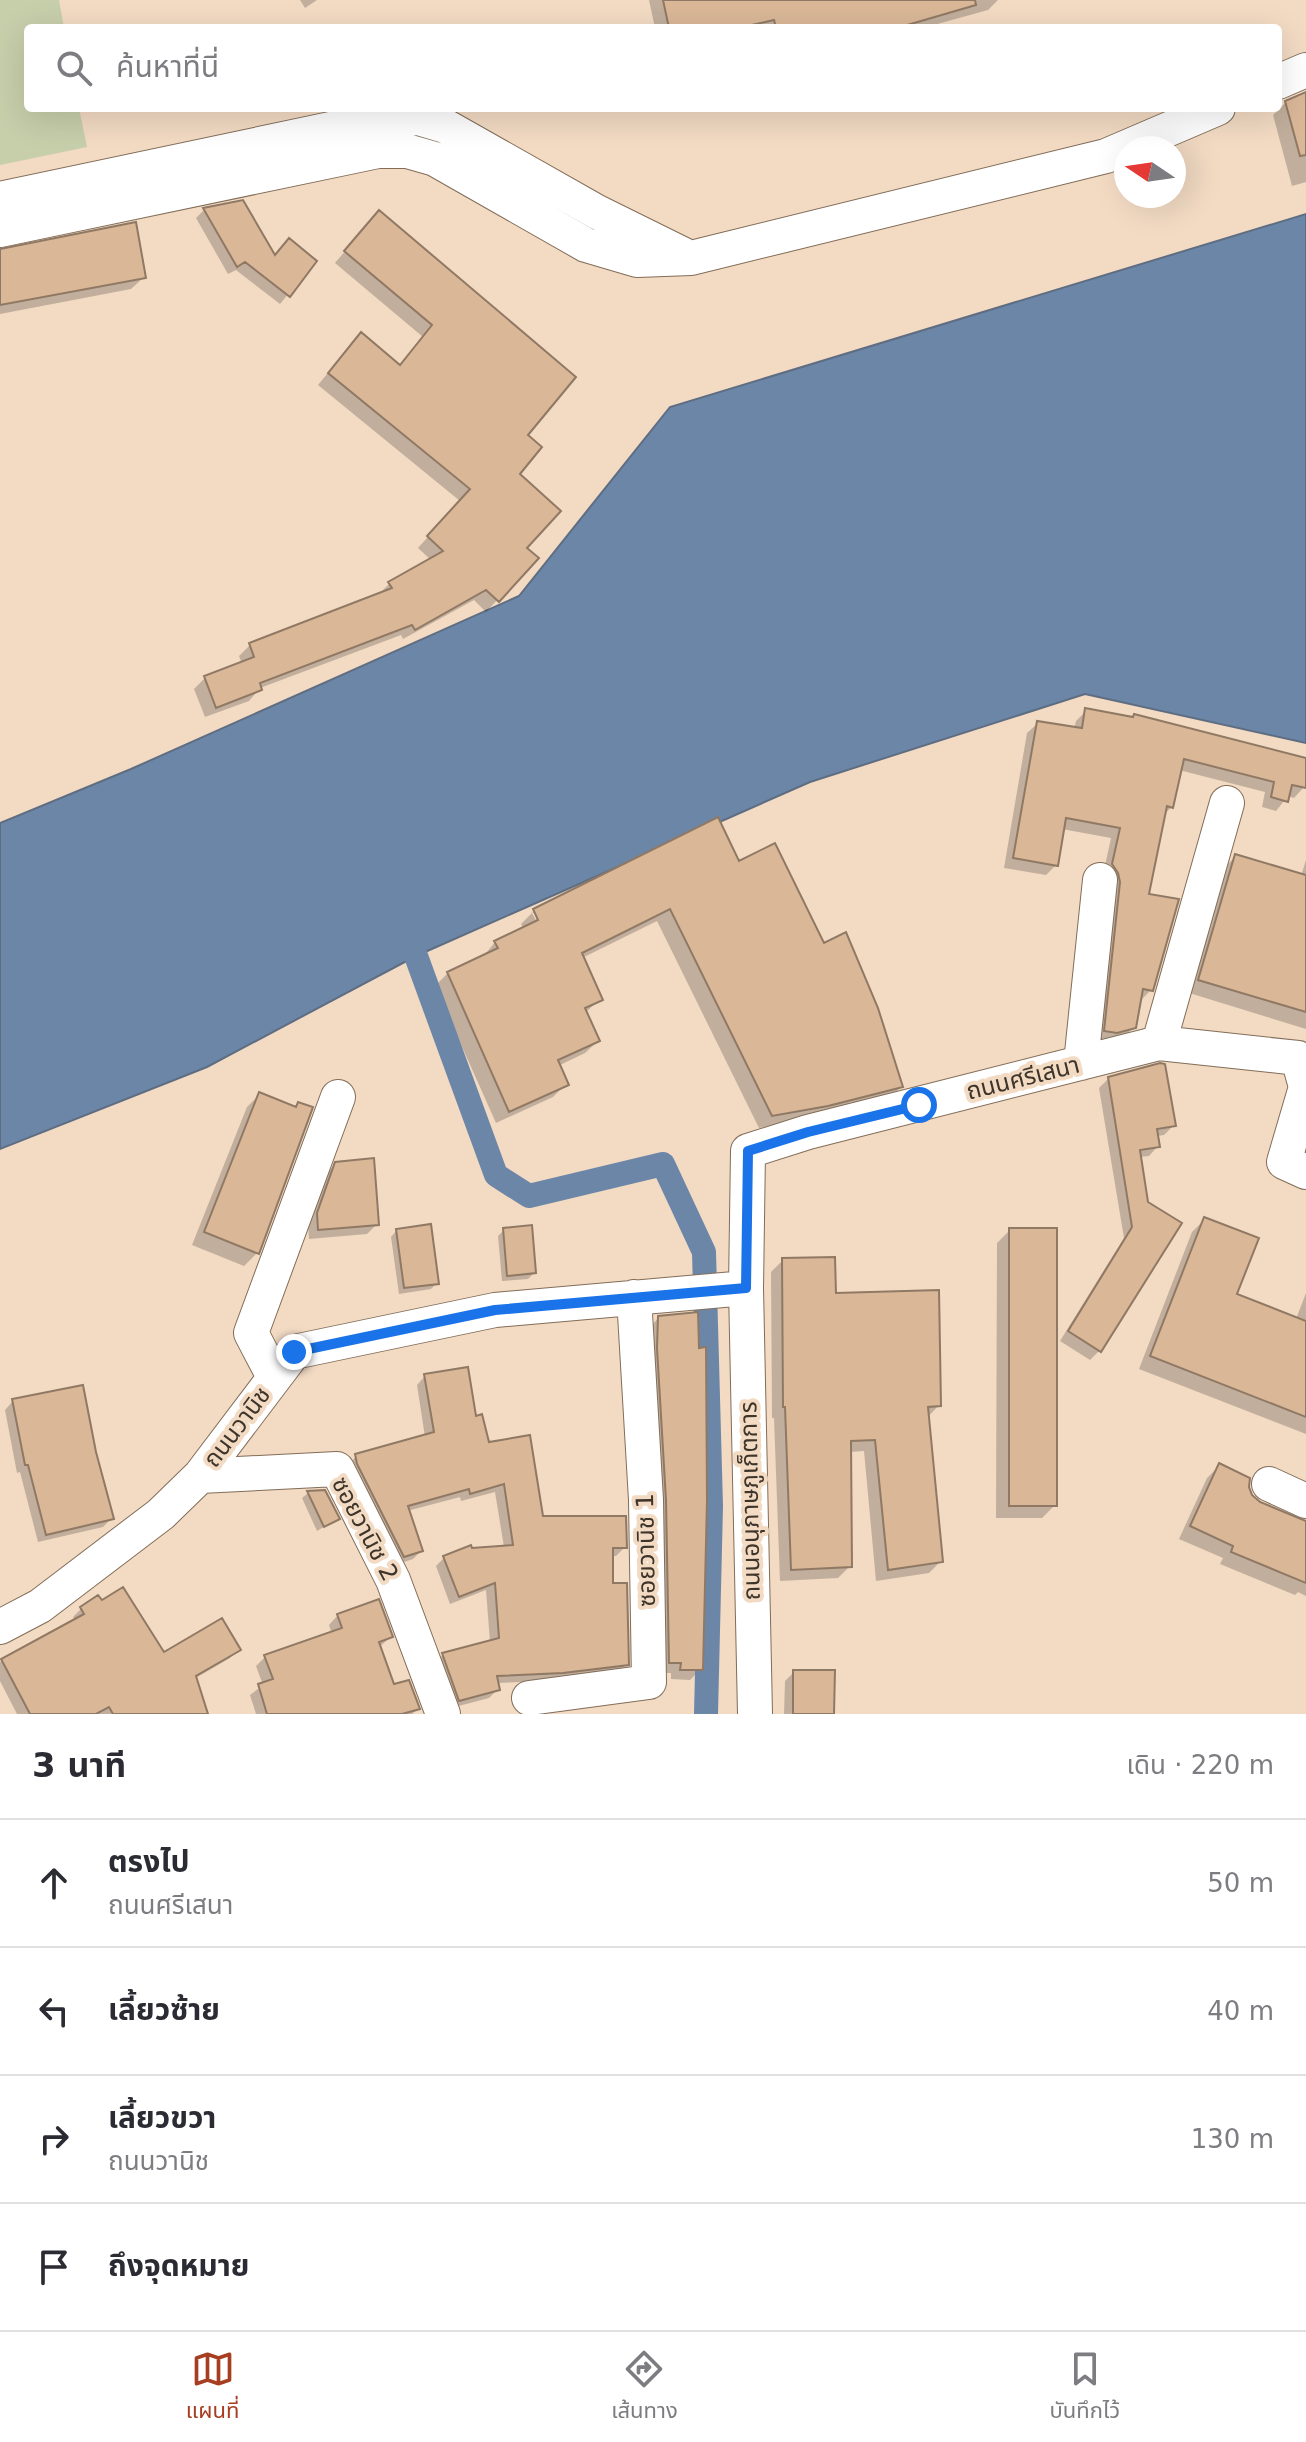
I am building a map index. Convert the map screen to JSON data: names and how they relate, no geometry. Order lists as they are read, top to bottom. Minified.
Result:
{"streets":{"street":["ถนนศรีเสนา","ถนนวานิช","ถนนอนุภาษภูเก็ตการ","ซอยวานิช 2","ซอยวานิช 1"]},"crossings":[["ถนนศรีเสนา","ถนนอนุภาษภูเก็ตการ"],["ถนนวานิช","ถนนอนุภาษภูเก็ตการ"],["ถนนวานิช","ซอยวานิช 2"],["ถนนวานิช","ซอยวานิช 1"]],"north":"left","page":{"search":"ค้นหาที่นี่","heading":["3 นาที","เดิน · 220 m"],"list":[["ตรงไป","ถนนศรีเสนา","50 m"],["เลี้ยวซ้าย","40 m"],["เลี้ยวขวา","ถนนวานิช","130 m"],"ถึงจุดหมาย"],"nav":["แผนที่","เส้นทาง","บันทึกไว้"]}}
